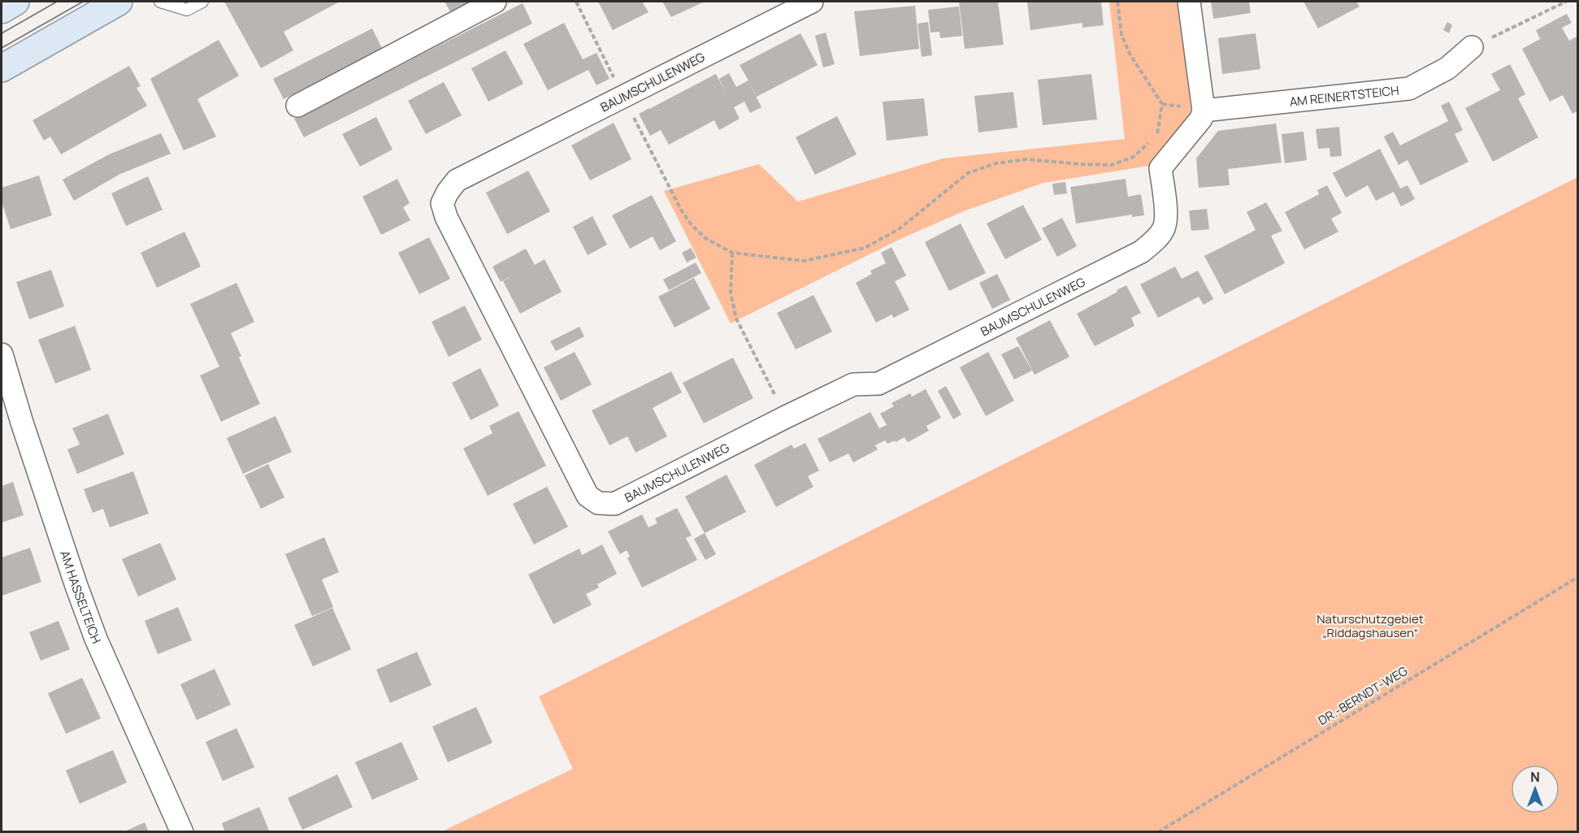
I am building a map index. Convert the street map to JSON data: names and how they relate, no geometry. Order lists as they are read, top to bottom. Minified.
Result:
{"streets":{"street":["BAUMSCHULENWEG","AM REINERTSTEICH","AM HASSELTEICH"],"path":["DR.-BERNDT-WEG"]},"crossings":[["BAUMSCHULENWEG","AM REINERTSTEICH"]],"parks":["Naturschutzgebiet „Riddagshausen“"],"north":"top"}
